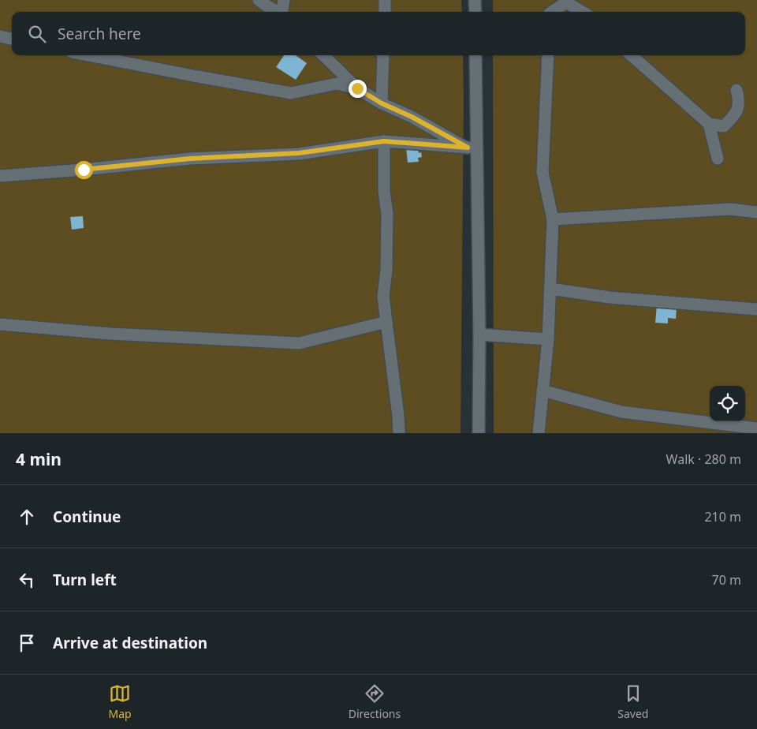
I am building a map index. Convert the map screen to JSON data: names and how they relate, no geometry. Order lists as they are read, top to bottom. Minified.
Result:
{"page":{"search":"Search here","heading":["4 min","Walk · 280 m"],"list":[["Continue","210 m"],["Turn left","70 m"],"Arrive at destination"],"nav":["Map","Directions","Saved"]}}
